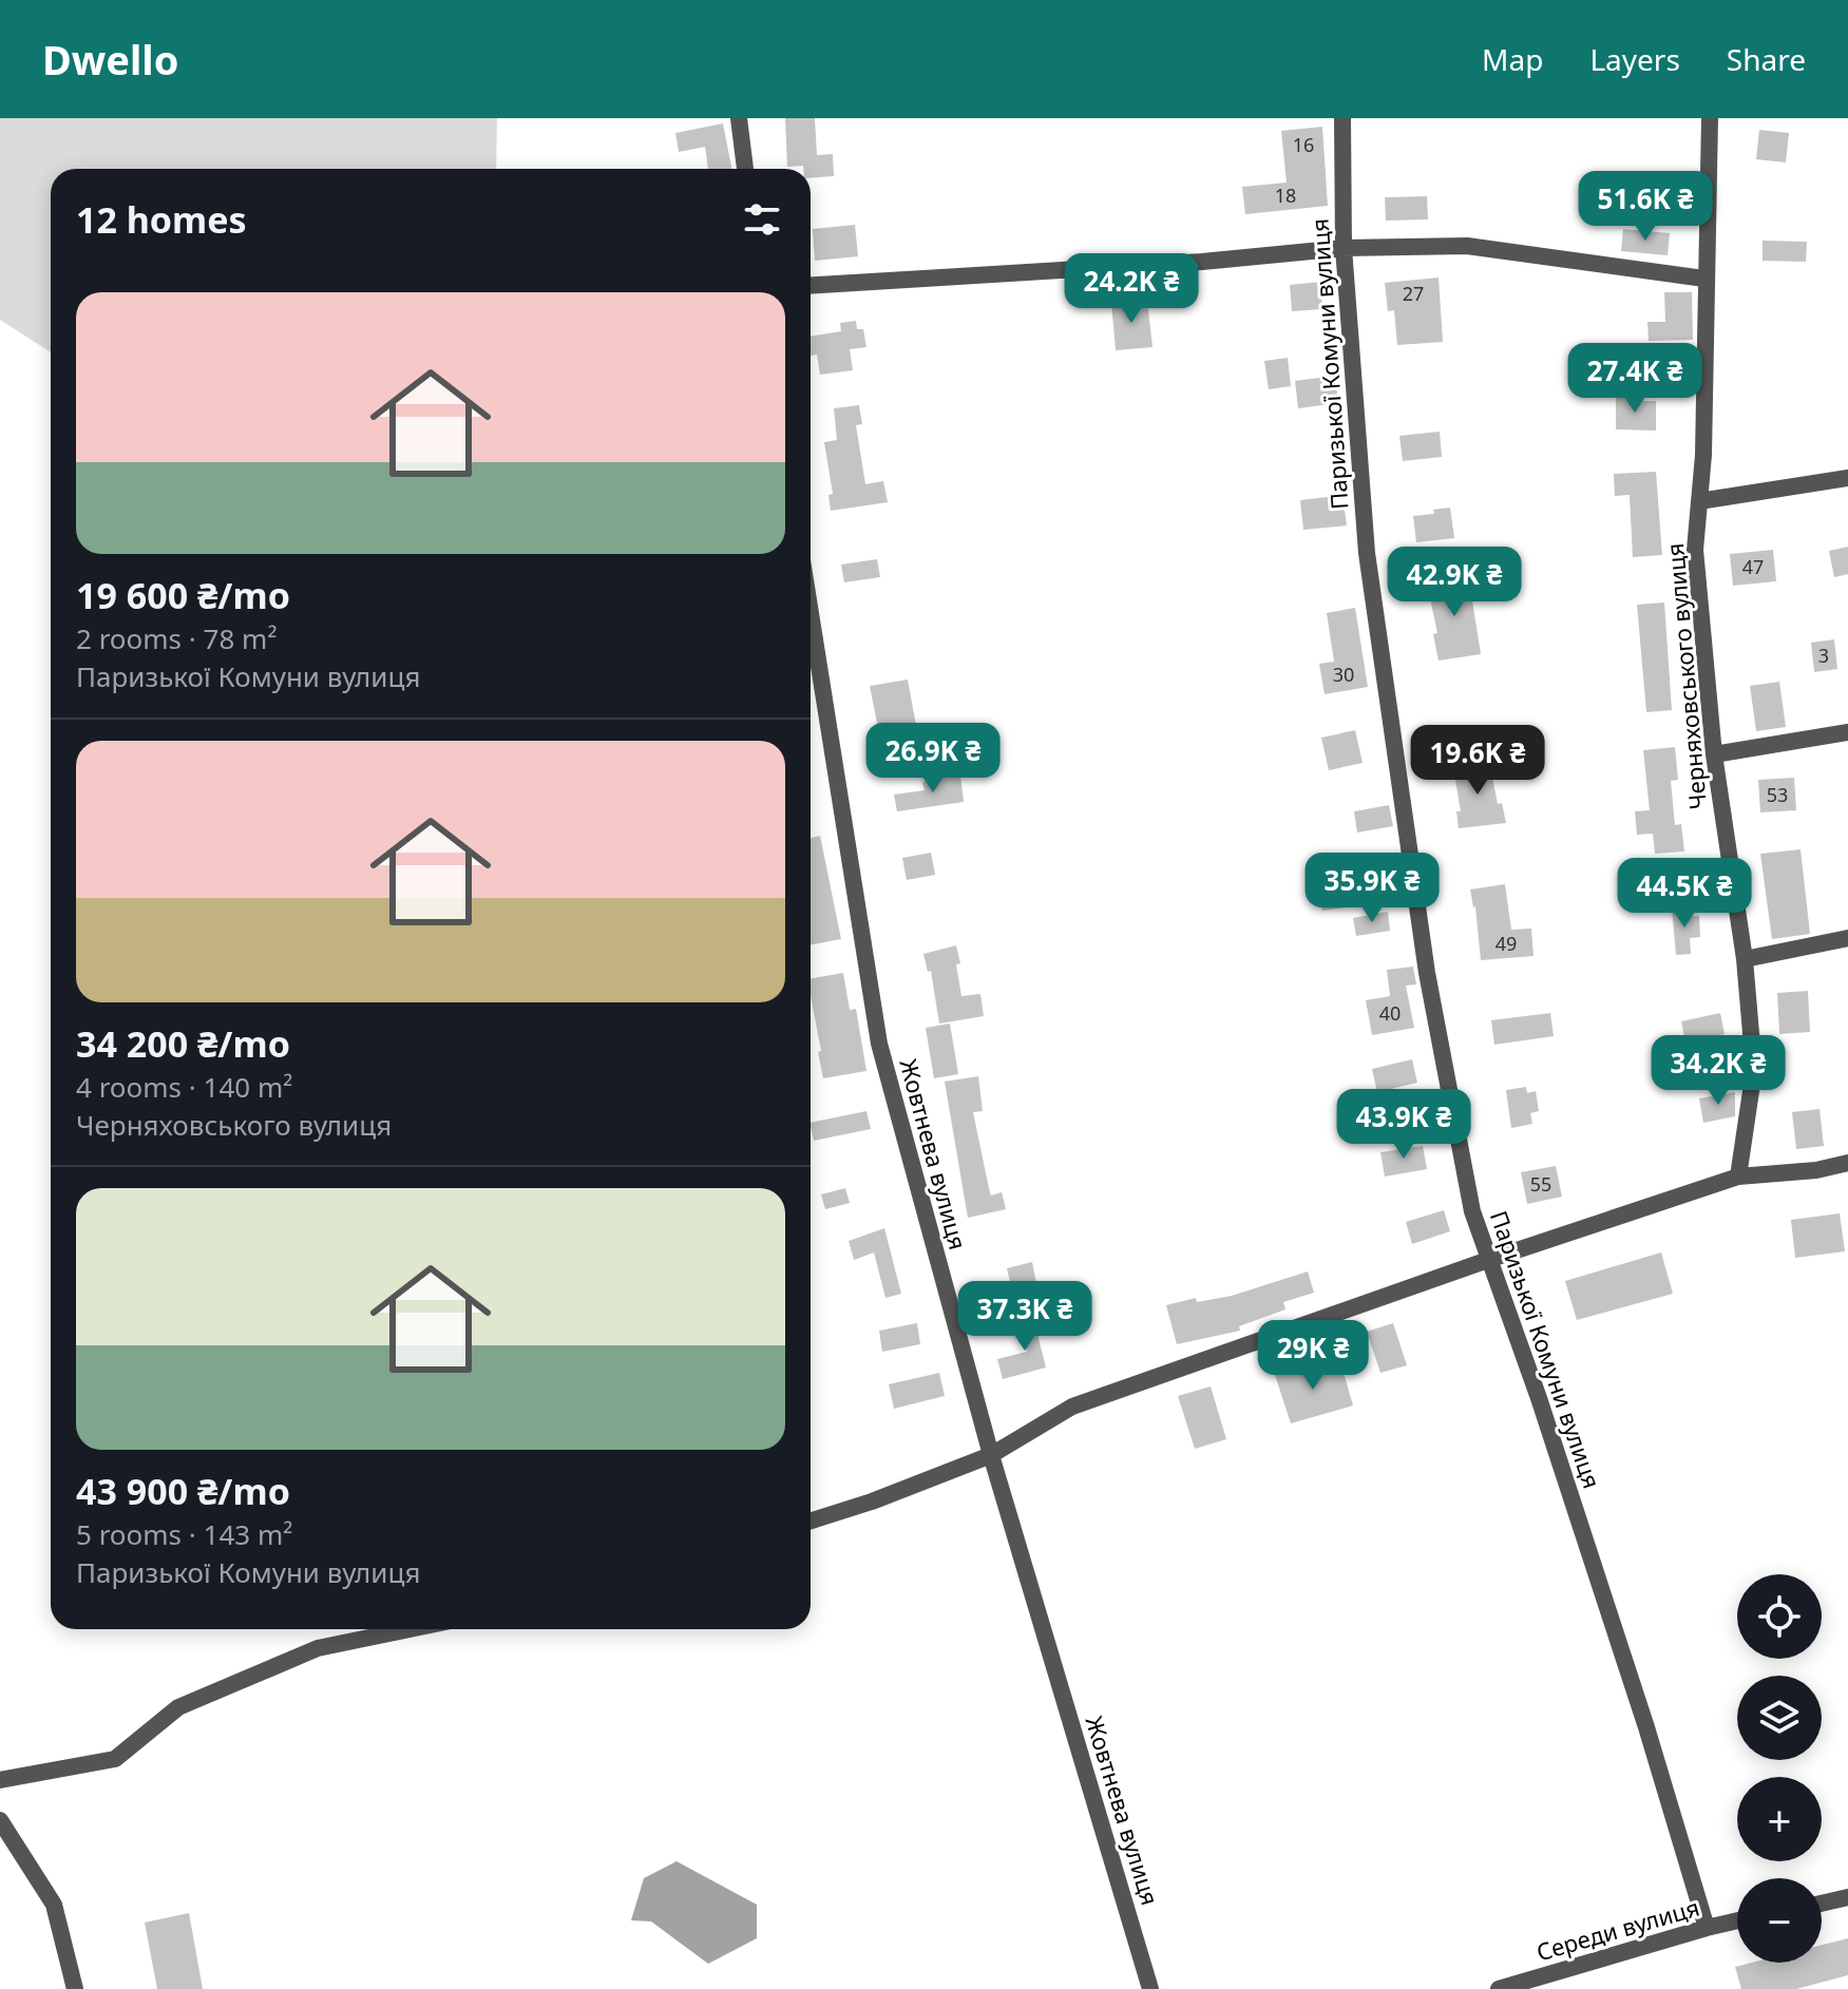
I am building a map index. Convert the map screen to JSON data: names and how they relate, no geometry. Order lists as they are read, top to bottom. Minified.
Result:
{"streets":{"street":["Паризької Комуни вулиця","Черняховського вулиця","Жовтнева вулиця","Середи вулиця"]},"crossings":[["Паризької Комуни вулиця","Середи вулиця"]],"house_numbers":["16","18","27","47","3","30","53","49","40","55"],"page":{"header":"Dwello","nav":["Map","Layers","Share"],"heading":"12 homes","price":["51.6K ₴","24.2K ₴","27.4K ₴","42.9K ₴","26.9K ₴","19.6K ₴","35.9K ₴","44.5K ₴","34.2K ₴","43.9K ₴","37.3K ₴","29K ₴"],"list":[{"name":"19 600 ₴/mo","note":"2 rooms · 78 m² · Паризької Комуни вулиця"},{"name":"34 200 ₴/mo","note":"4 rooms · 140 m² · Черняховського вулиця"},{"name":"43 900 ₴/mo","note":"5 rooms · 143 m² · Паризької Комуни вулиця"}],"map_buttons":["+","−"]}}
